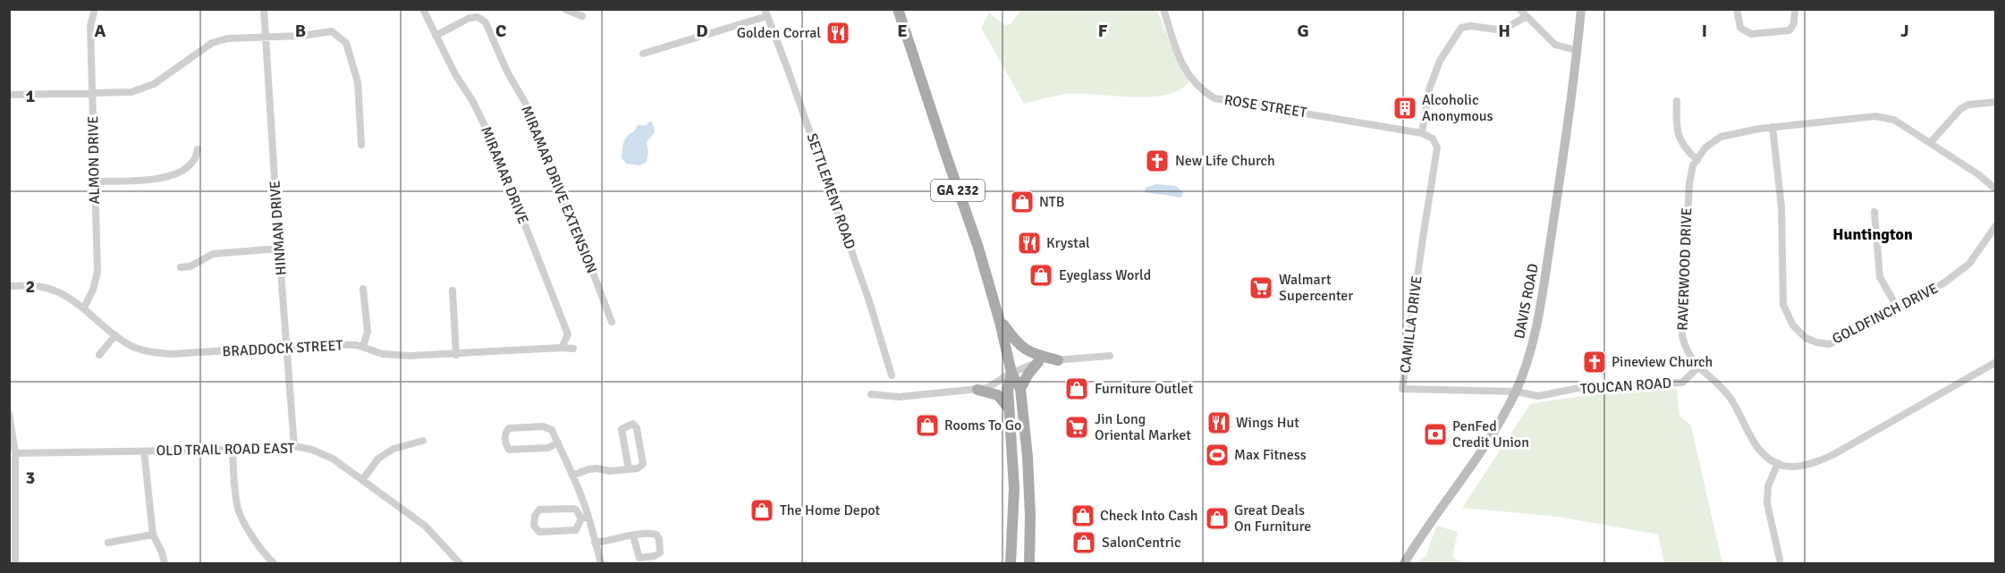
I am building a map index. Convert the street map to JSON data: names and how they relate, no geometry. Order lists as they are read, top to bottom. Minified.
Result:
{"streets":{"main road":["GA 232","DAVIS ROAD"],"street":["ROSE STREET","ALMON DRIVE","MIRAMAR DRIVE","MIRAMAR DRIVE EXTENSION","SETTLEMENT ROAD","HINMAN DRIVE","RAVERWOOD DRIVE","GOLDFINCH DRIVE","CAMILLA DRIVE","BRADDOCK STREET","TOUCAN ROAD","OLD TRAIL ROAD EAST"]},"crossings":[["ROSE STREET","CAMILLA DRIVE"],["ALMON DRIVE","BRADDOCK STREET"],["MIRAMAR DRIVE","MIRAMAR DRIVE EXTENSION"],["MIRAMAR DRIVE","BRADDOCK STREET"],["HINMAN DRIVE","BRADDOCK STREET"],["HINMAN DRIVE","OLD TRAIL ROAD EAST"],["RAVERWOOD DRIVE","GOLDFINCH DRIVE"],["RAVERWOOD DRIVE","TOUCAN ROAD"],["DAVIS ROAD","CAMILLA DRIVE"],["DAVIS ROAD","TOUCAN ROAD"],["CAMILLA DRIVE","TOUCAN ROAD"]],"districts":["Huntington"],"places":{"restaurant":["Golden Corral","Krystal","Wings Hut"],"building":["Alcoholic Anonymous"],"church":["New Life Church","Pineview Church"],"shop":["NTB","Eyeglass World","Furniture Outlet","Rooms To Go","The Home Depot","Check Into Cash","Great Deals On Furniture","SalonCentric"],"supermarket":["Walmart Supercenter","Jin Long Oriental Market"],"bank":["PenFed Credit Union"],"sports":["Max Fitness"]},"grid":{"columns":["A","B","C","D","E","F","G","H","I","J"],"rows":["1","2","3"]}}
